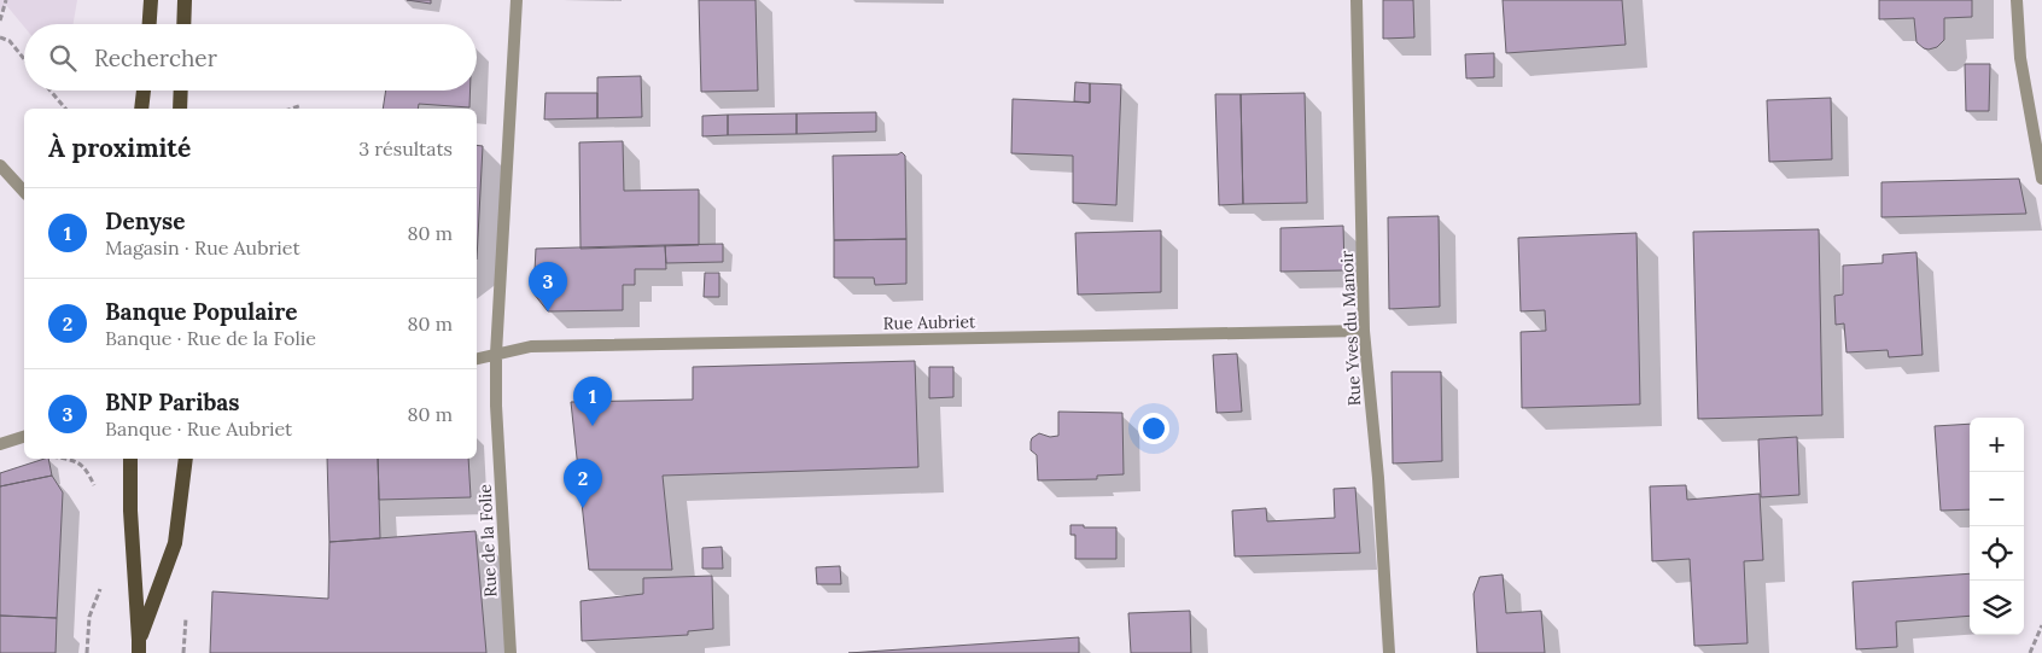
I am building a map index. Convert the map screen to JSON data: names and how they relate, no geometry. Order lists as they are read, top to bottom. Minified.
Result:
{"streets":{"street":["Rue Aubriet","Rue Yves du Manoir","Rue de la Folie"]},"crossings":[["Rue Aubriet","Rue Yves du Manoir"],["Rue Aubriet","Rue de la Folie"]],"page":{"search":"Rechercher","heading":["À proximité","3 résultats"],"list":[{"mark":"1","name":"Denyse","note":"Magasin · Rue Aubriet","value":"80 m"},{"mark":"2","name":"Banque Populaire","note":"Banque · Rue de la Folie","value":"80 m"},{"mark":"3","name":"BNP Paribas","note":"Banque · Rue Aubriet","value":"80 m"}],"pins":["3","1","2"],"map_buttons":["+","−"]}}
